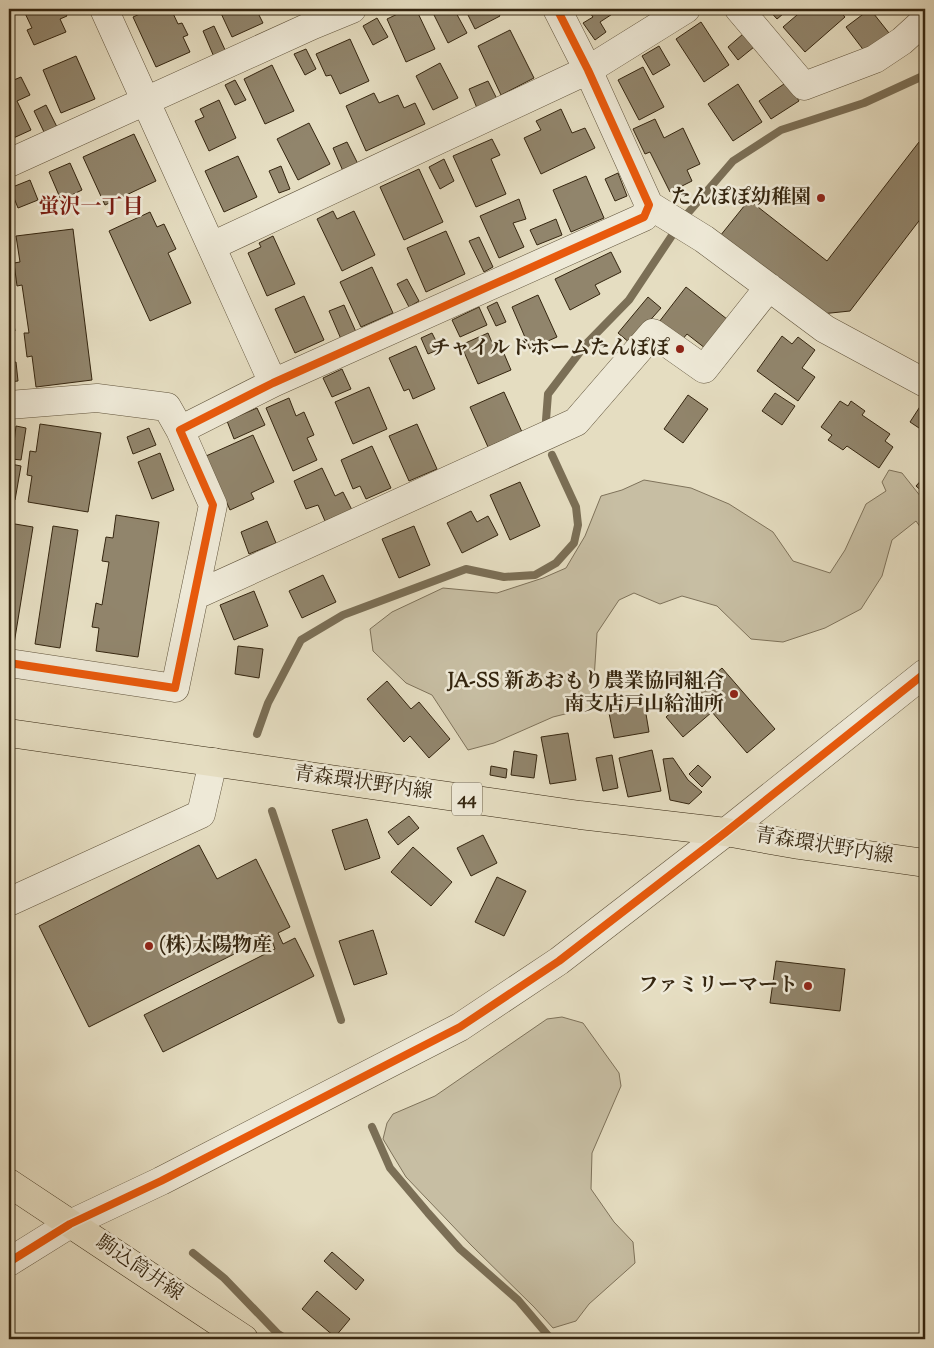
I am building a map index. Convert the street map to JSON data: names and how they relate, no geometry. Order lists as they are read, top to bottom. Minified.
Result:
{"streets":{"main road":["青森環状野内線","44","駒込筒井線"]},"districts":["蛍沢一丁目"],"places":["たんぽぽ幼稚園","チャイルドホームたんぽぽ","JA-SS 新あおもり農業協同組合 南支店戸山給油所","(株)太陽物産","ファミリーマート"]}
